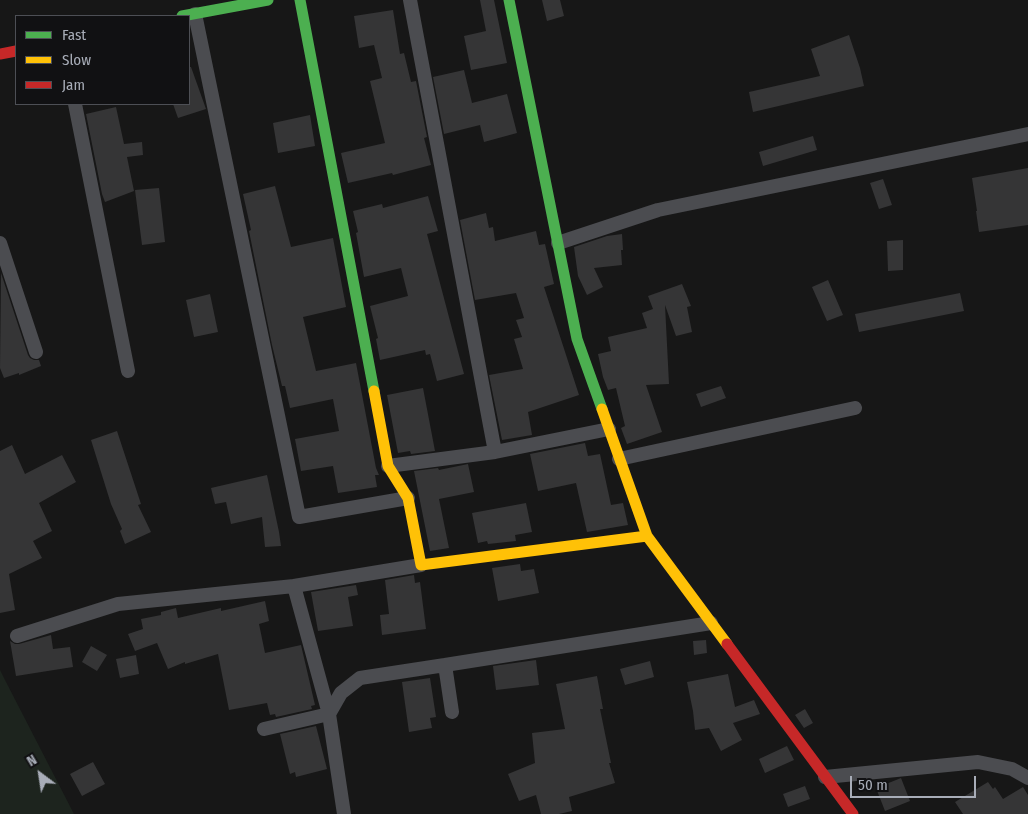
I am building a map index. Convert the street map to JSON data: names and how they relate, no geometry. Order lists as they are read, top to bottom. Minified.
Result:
{"legend":["Fast","Slow","Jam"],"scale_bar":"50 m","north":"top left"}
